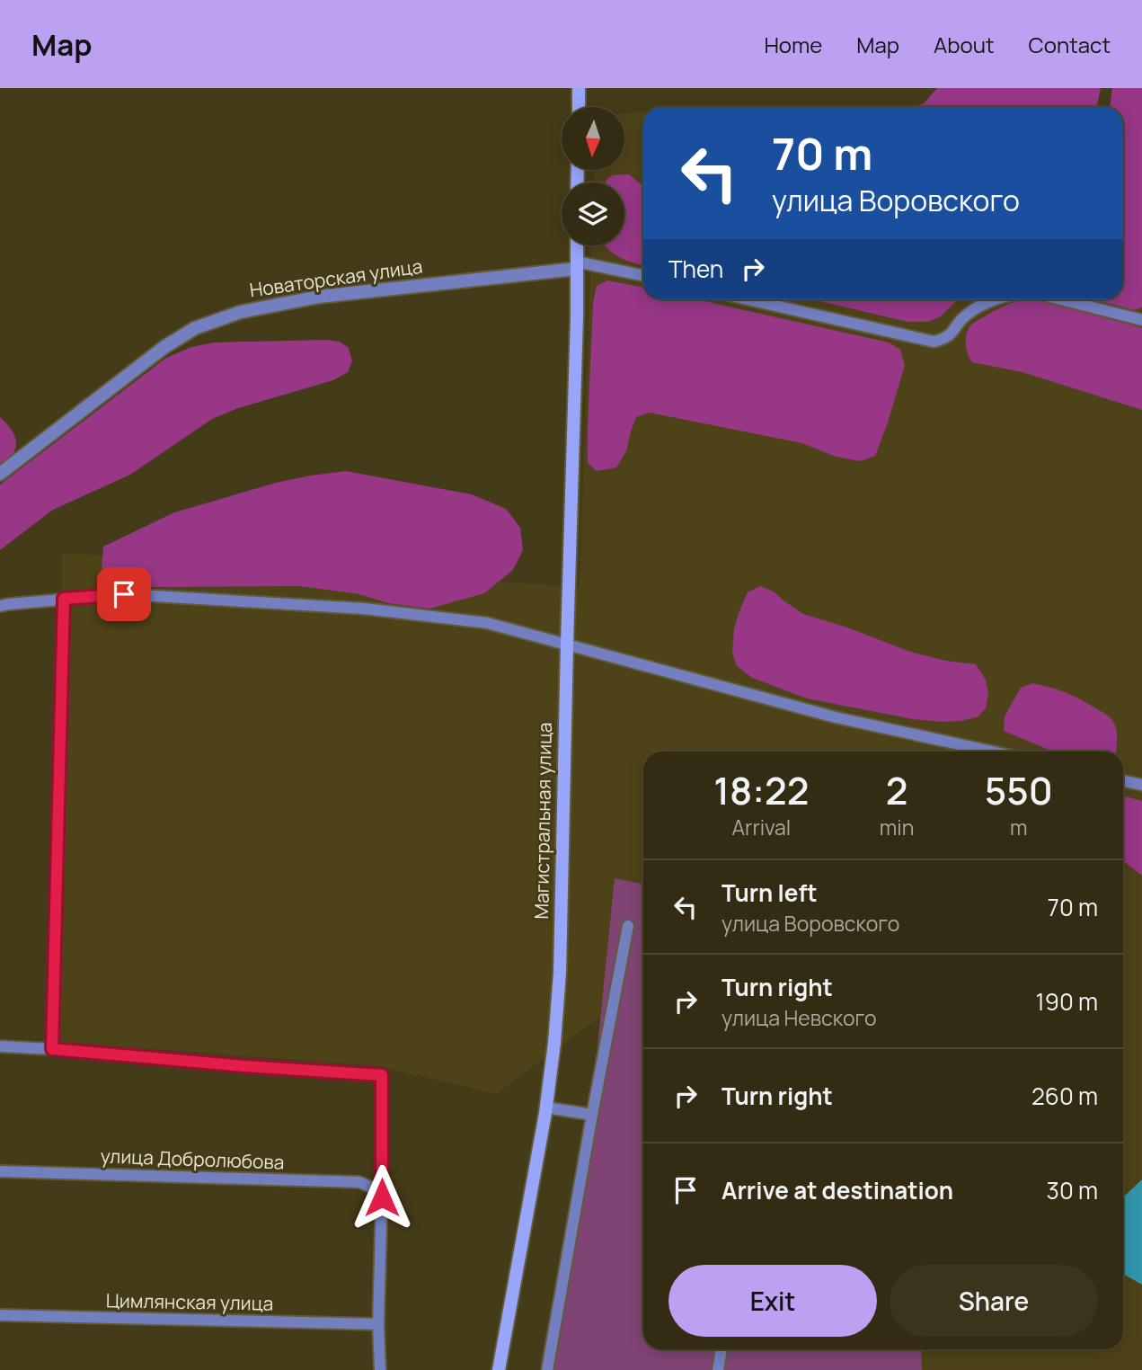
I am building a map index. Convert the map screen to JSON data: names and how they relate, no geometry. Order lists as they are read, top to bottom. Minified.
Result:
{"streets":{"main road":["Магистральная улица"],"street":["Новаторская улица","улица Добролюбова","Цимлянская улица"]},"crossings":[["Новаторская улица","Магистральная улица"]],"north":"bottom","page":{"header":"Map","nav":["Home","Map","About","Contact"],"turn":["70 m","улица Воровского"],"then":"Then","eta":["18:22","Arrival","2","min","550","m"],"list":[{"name":"Turn left","note":"улица Воровского","value":"70 m"},{"name":"Turn right","note":"улица Невского","value":"190 m"},{"name":"Turn right","value":"260 m"},{"name":"Arrive at destination","value":"30 m"}],"buttons":["Exit","Share"]}}
